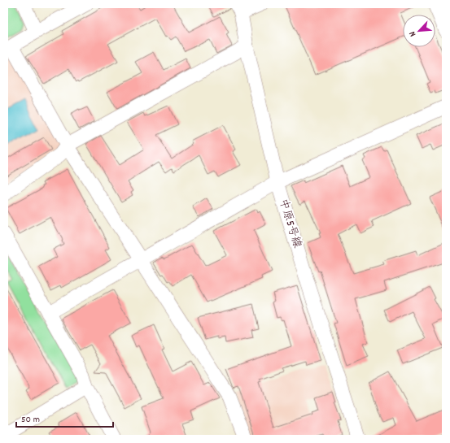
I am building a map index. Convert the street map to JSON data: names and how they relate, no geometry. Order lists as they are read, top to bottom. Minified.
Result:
{"streets":{"street":["中原5号線"]},"scale_bar":"50 m","north":"bottom left"}
